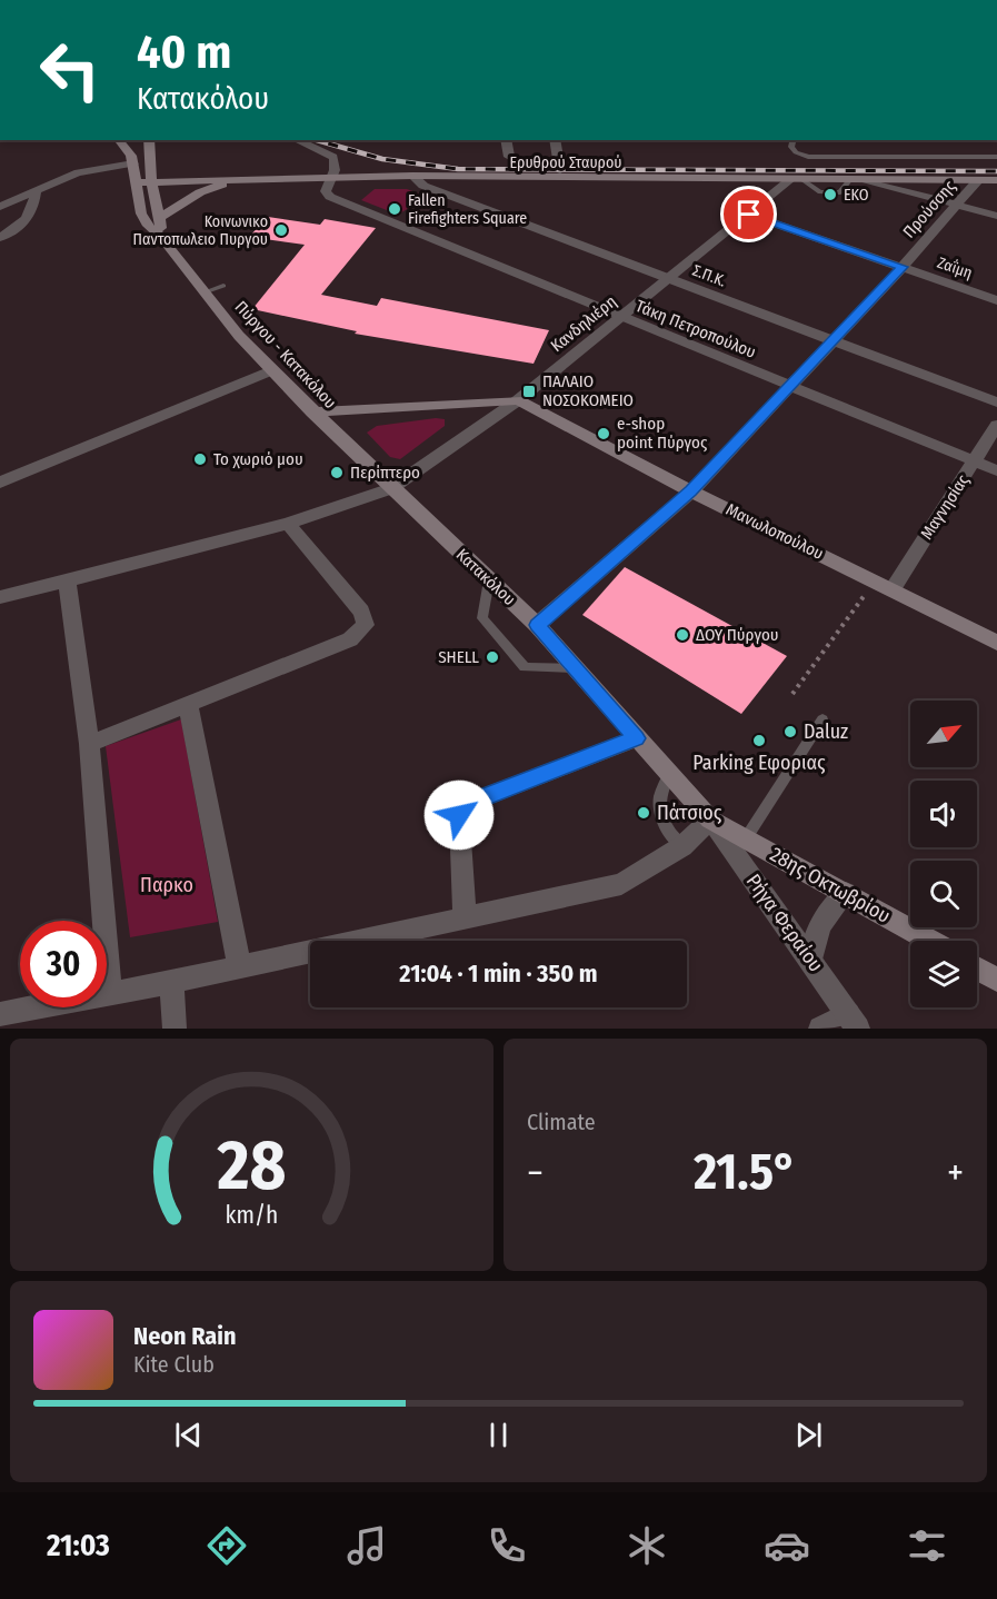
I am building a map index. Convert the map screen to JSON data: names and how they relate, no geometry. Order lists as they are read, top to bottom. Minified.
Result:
{"streets":{"main road":["Ερυθρού Σταυρού","Πύργου - Κατακόλου","Μανωλοπούλου","Κατακόλου","28ης Οκτωβρίου"],"street":["Προύσσης","Ζαΐμη","Σ.Π.Κ.","Κανδηλιέρη","Τάκη Πετροπούλου","Μαγνησίας","Ρήγα Φεραίου"]},"crossings":[["Ερυθρού Σταυρού","Προύσσης"],["Ερυθρού Σταυρού","Σ.Π.Κ."],["Ερυθρού Σταυρού","Κανδηλιέρη"],["Ερυθρού Σταυρού","Τάκη Πετροπούλου"],["Ερυθρού Σταυρού","Πύργου - Κατακόλου"],["Προύσσης","Ζαΐμη"],["Προύσσης","Σ.Π.Κ."],["Προύσσης","Τάκη Πετροπούλου"],["Προύσσης","Μανωλοπούλου"],["Προύσσης","Κατακόλου"],["Ζαΐμη","Κανδηλιέρη"],["Σ.Π.Κ.","Κανδηλιέρη"],["Κανδηλιέρη","Τάκη Πετροπούλου"],["Κανδηλιέρη","Πύργου - Κατακόλου"],["Κανδηλιέρη","Μανωλοπούλου"],["Κανδηλιέρη","Κατακόλου"],["Τάκη Πετροπούλου","Μαγνησίας"],["Πύργου - Κατακόλου","Κατακόλου"],["Μαγνησίας","Μανωλοπούλου"],["Κατακόλου","28ης Οκτωβρίου"],["Κατακόλου","Ρήγα Φεραίου"],["28ης Οκτωβρίου","Ρήγα Φεραίου"]],"parks":["Παρκο"],"places":{"other":["EKO","Fallen Firefighters Square","Κοινωνικο Παντοπωλειο Πυργου","e-shop point Πύργος","Το χωριό μου","Περίπτερο","ΔΟΥ Πύργου","SHELL","Daluz","Parking Εφοριας","Πάτσιος"],"transit":["ΠΑΛΑΙΟ ΝΟΣΟΚΟΜΕΙΟ"]},"north":"top right","page":{"turn":["40 m","Κατακόλου"],"limit":"30","trip":"21:04 · 1 min · 350 m","tile":"Climate","heat":["−","21.5°","+"],"song":["Neon Rain","Kite Club"],"tabs":"21:03","gauge":["28","km/h"]}}
